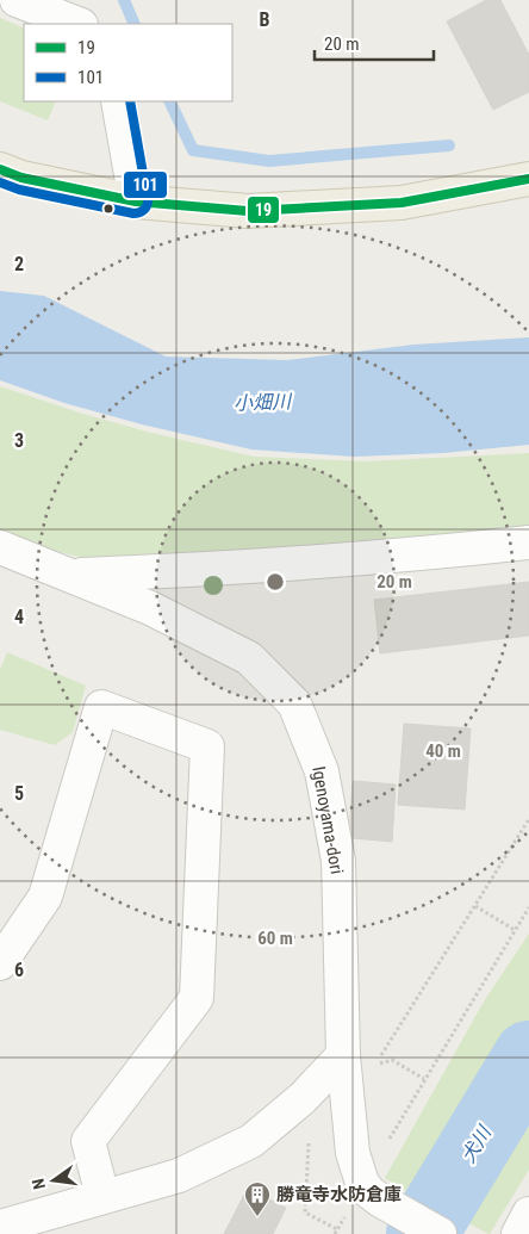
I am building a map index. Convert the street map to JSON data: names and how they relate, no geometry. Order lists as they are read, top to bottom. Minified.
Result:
{"streets":{"street":["Igenoyama-dori"]},"water":["小畑川","犬川"],"places":{"building":["勝竜寺水防倉庫"]},"lines":["transit line 101","transit line 19"],"legend":["19","101"],"scale_bar":"20 m","north":"left","grid":{"columns":["B"],"rows":["2","3","4","5","6"]},"rings":["20 m","40 m","60 m"]}
